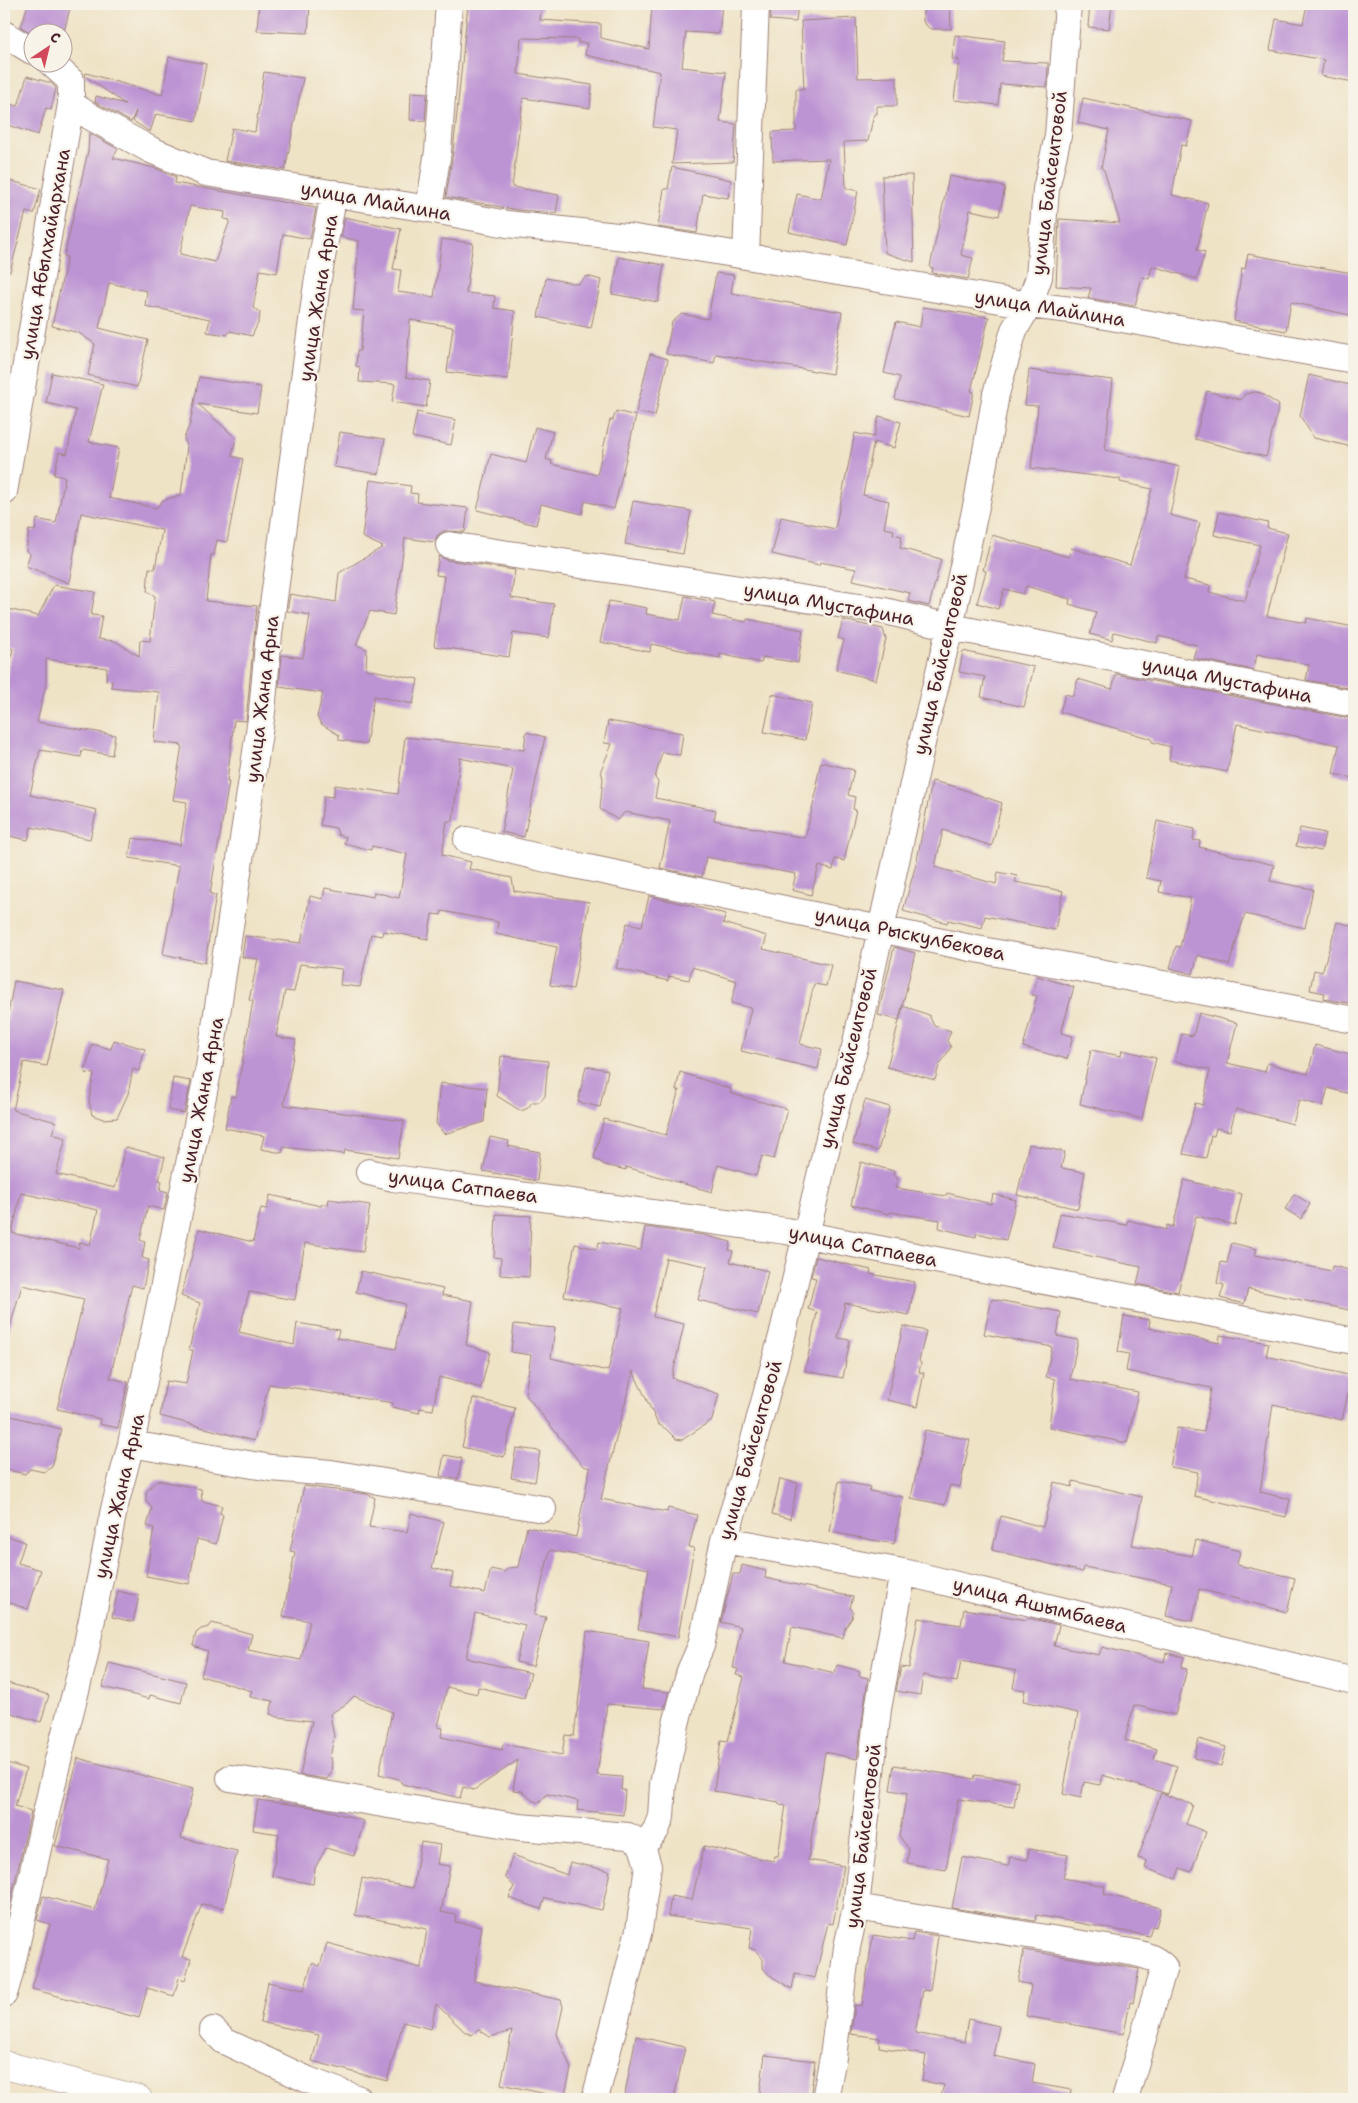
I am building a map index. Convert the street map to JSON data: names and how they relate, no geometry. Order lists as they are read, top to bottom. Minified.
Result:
{"streets":{"street":["улица Байсеитовой","улица Майлина","улица Абылхайархана","улица Жана Арна","улица Мустафина","улица Рыскулбекова","улица Сатпаева","улица Ашымбаева"]},"crossings":[["улица Байсеитовой","улица Майлина"],["улица Байсеитовой","улица Мустафина"],["улица Байсеитовой","улица Рыскулбекова"],["улица Байсеитовой","улица Сатпаева"],["улица Байсеитовой","улица Ашымбаева"],["улица Майлина","улица Абылхайархана"],["улица Майлина","улица Жана Арна"]],"north":"top right"}
